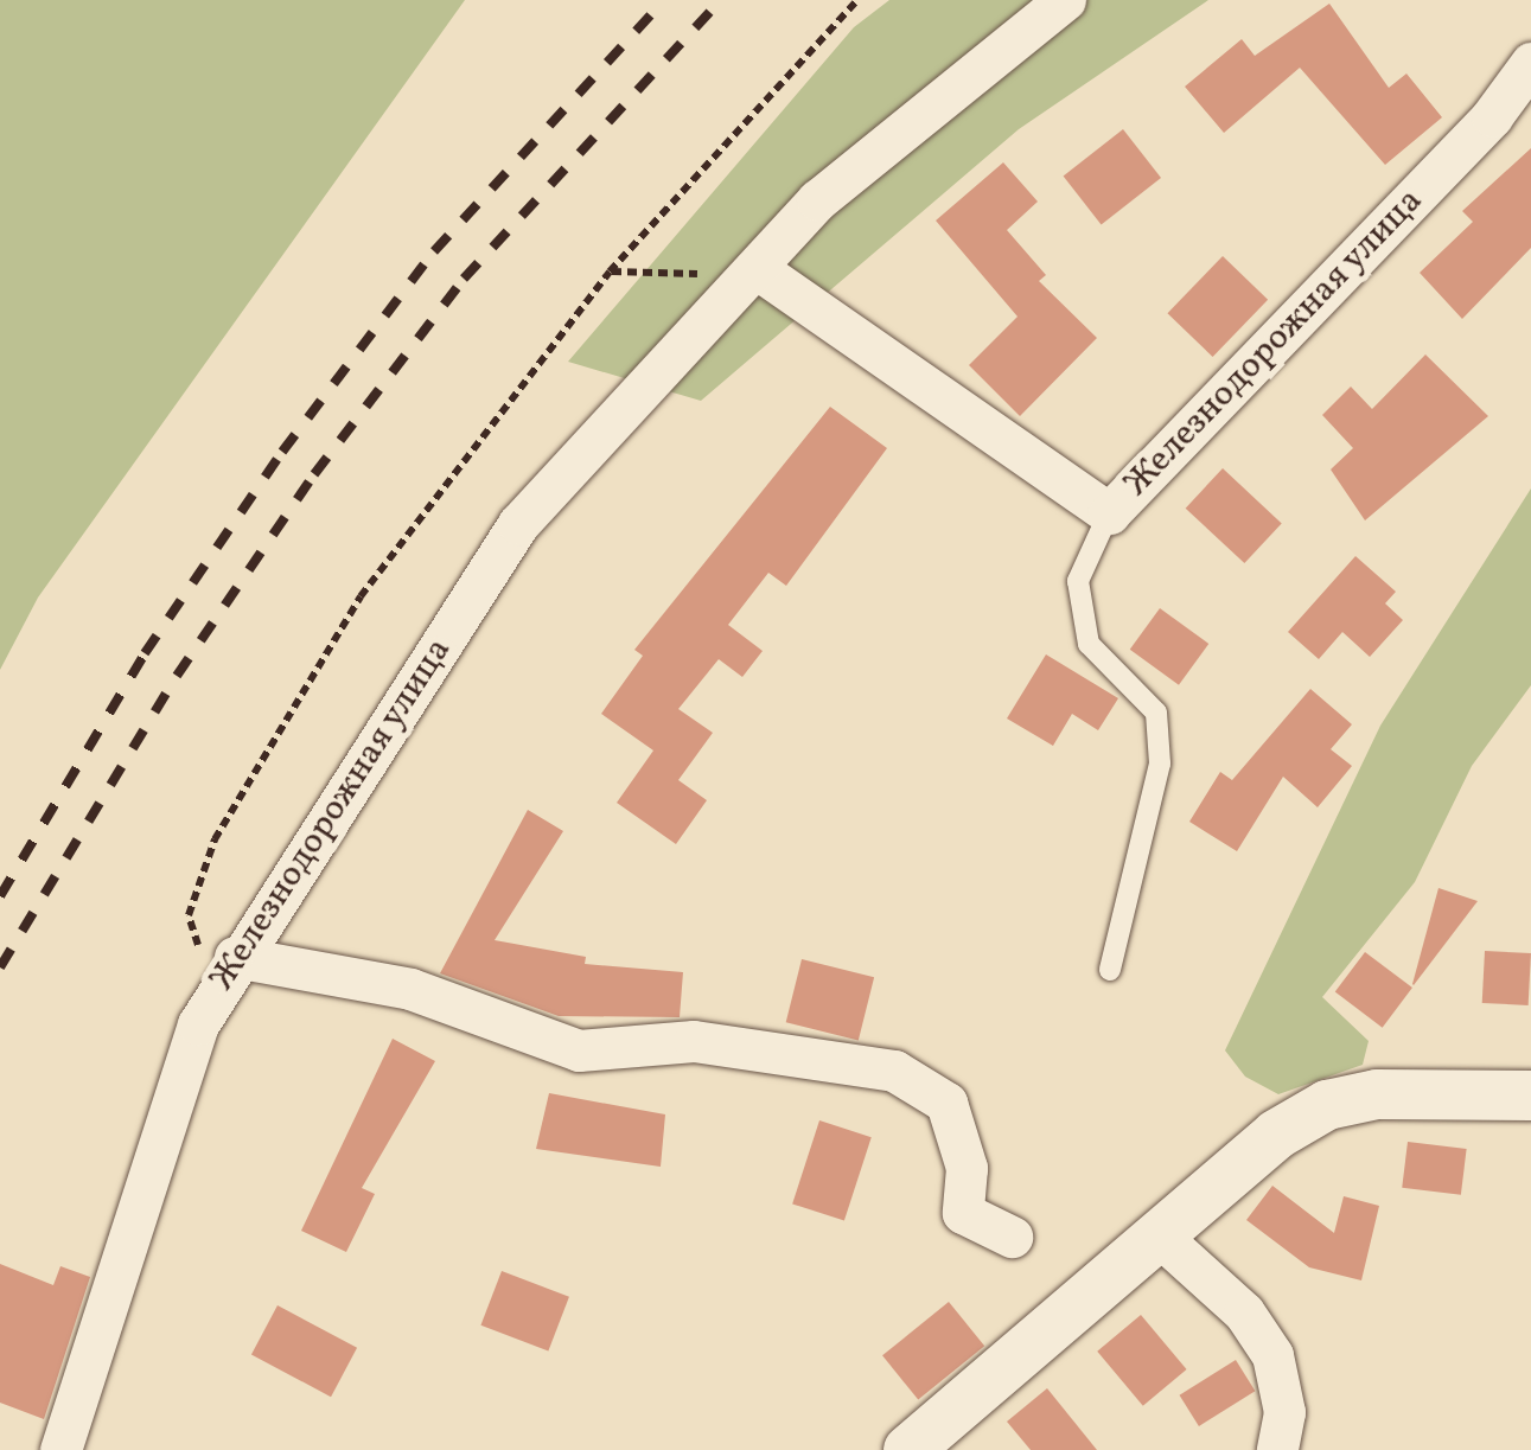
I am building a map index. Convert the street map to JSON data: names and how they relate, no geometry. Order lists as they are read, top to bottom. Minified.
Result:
{"streets":{"street":["Железнодорожная улица"]}}
